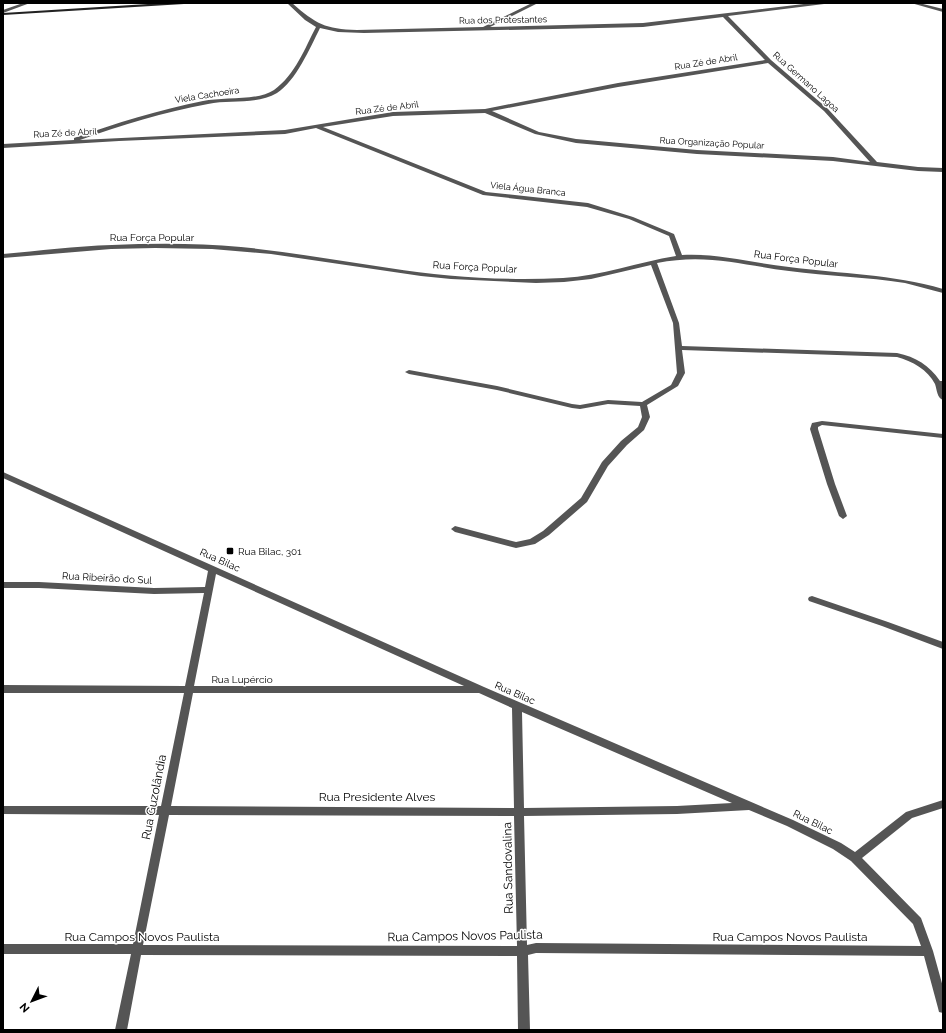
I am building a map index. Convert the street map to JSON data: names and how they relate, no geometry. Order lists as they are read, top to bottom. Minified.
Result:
{"streets":{"street":["Rua dos Protestantes","Rua Zé de Abril","Rua Germano Lagoa","Viela Cachoeira","Rua Organização Popular","Viela Água Branca","Rua Força Popular","Rua Bilac","Rua Ribeirão do Sul","Rua Lupércio","Rua Guzolândia","Rua Presidente Alves","Rua Sandovalina","Rua Campos Novos Paulista"]},"crossings":[["Rua dos Protestantes","Rua Germano Lagoa"],["Rua dos Protestantes","Viela Cachoeira"],["Rua Zé de Abril","Rua Germano Lagoa"],["Rua Zé de Abril","Viela Cachoeira"],["Rua Zé de Abril","Rua Organização Popular"],["Rua Zé de Abril","Viela Água Branca"],["Rua Germano Lagoa","Rua Organização Popular"],["Viela Água Branca","Rua Força Popular"],["Rua Bilac","Rua Lupércio"],["Rua Bilac","Rua Guzolândia"],["Rua Bilac","Rua Presidente Alves"],["Rua Bilac","Rua Sandovalina"],["Rua Bilac","Rua Campos Novos Paulista"],["Rua Ribeirão do Sul","Rua Guzolândia"],["Rua Lupércio","Rua Guzolândia"],["Rua Guzolândia","Rua Presidente Alves"],["Rua Guzolândia","Rua Campos Novos Paulista"],["Rua Presidente Alves","Rua Sandovalina"],["Rua Sandovalina","Rua Campos Novos Paulista"]],"places":{"transit":["Rua Bilac, 301"]},"north":"bottom left"}
